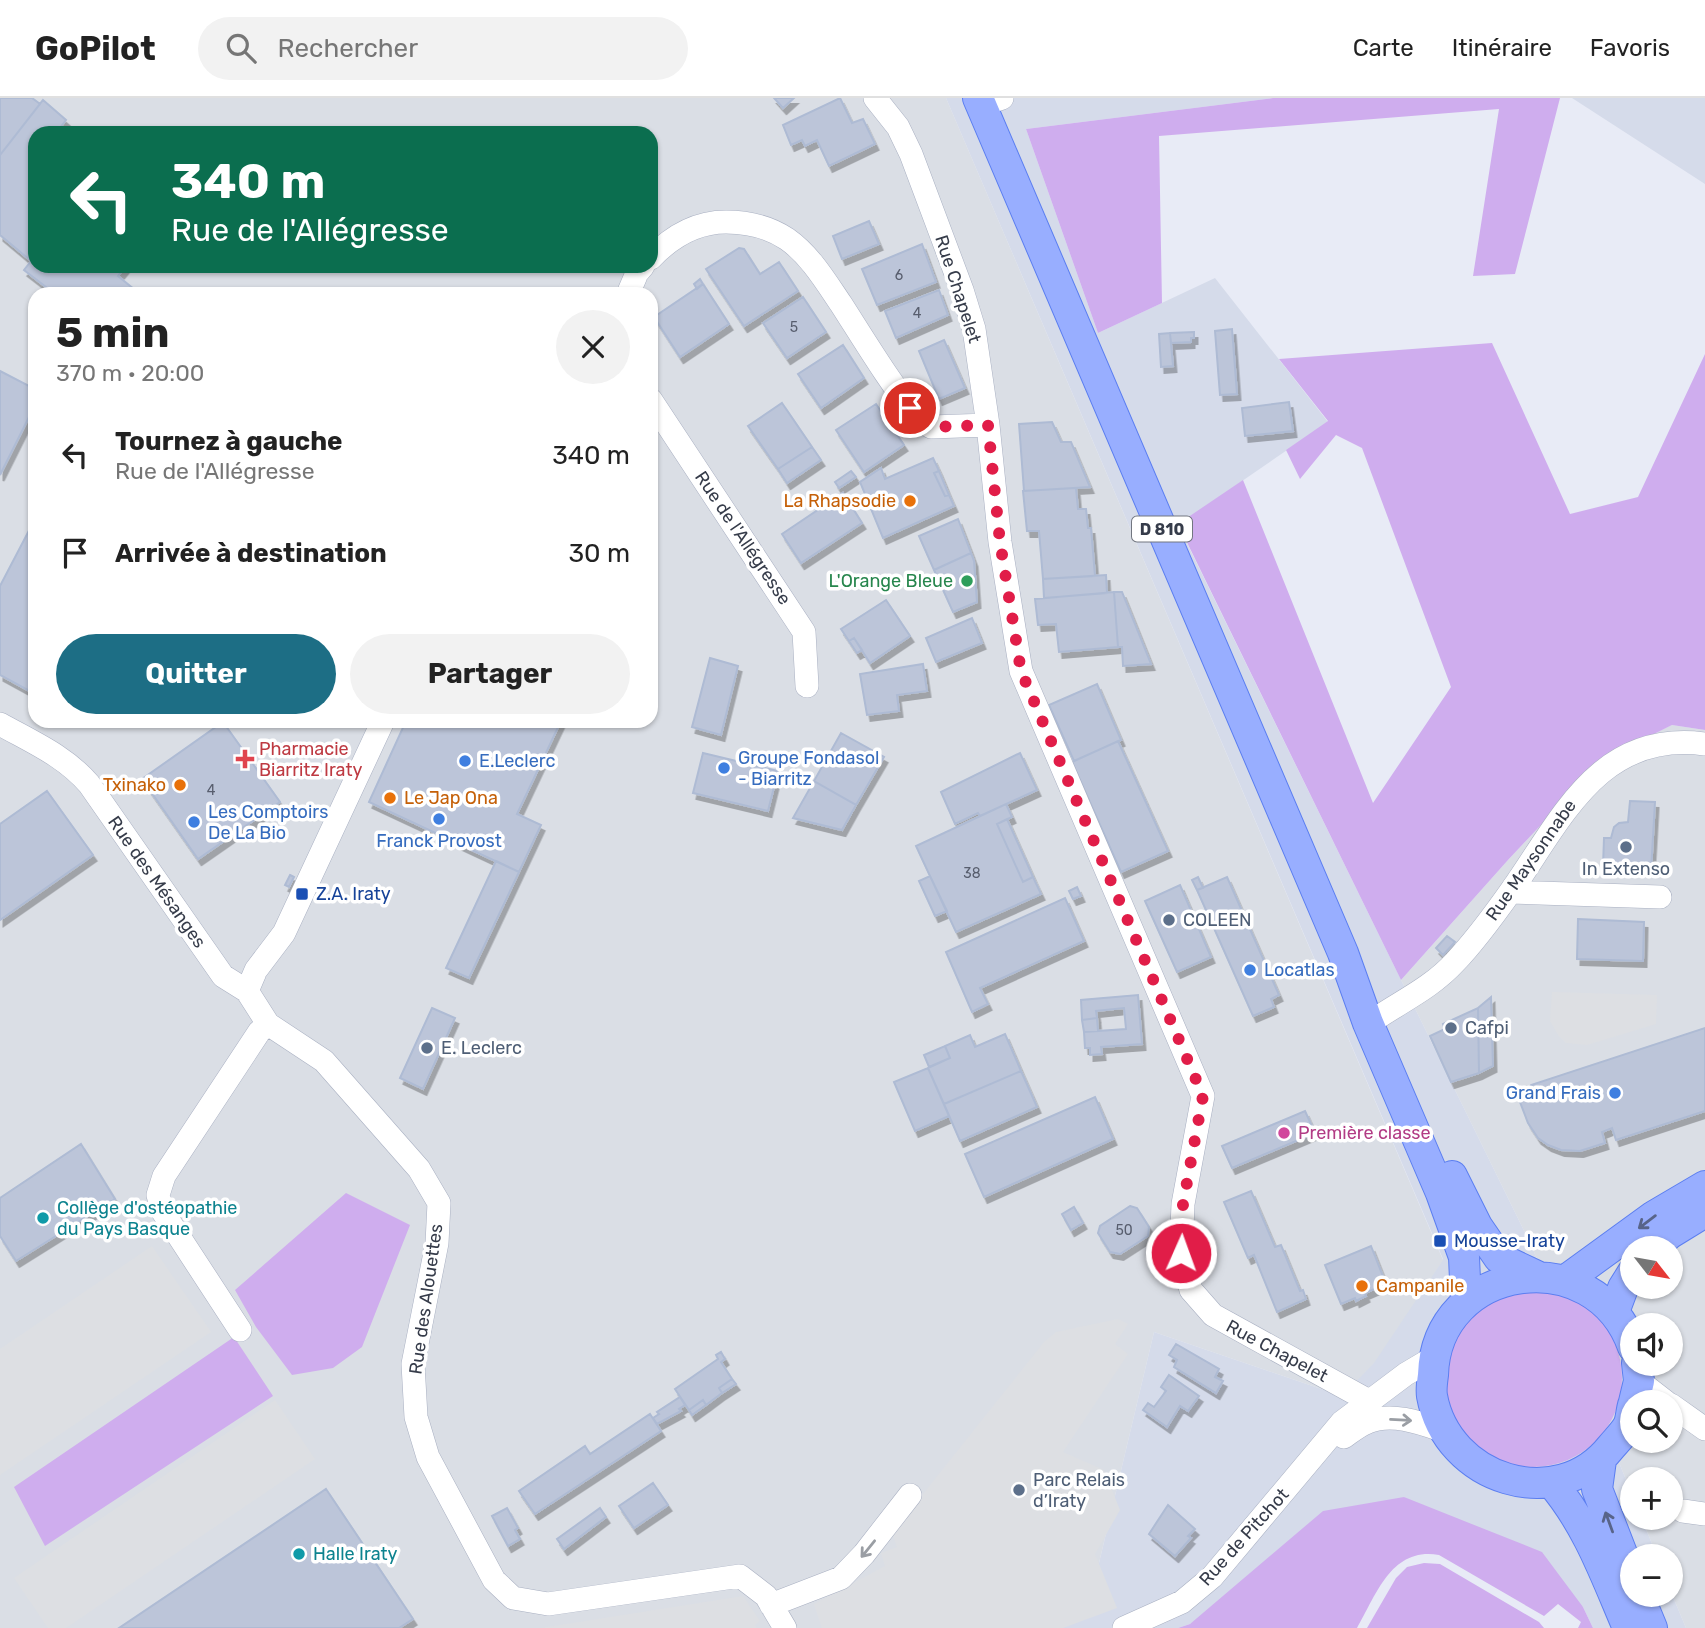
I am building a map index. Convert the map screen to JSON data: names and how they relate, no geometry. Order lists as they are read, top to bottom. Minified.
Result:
{"streets":{"main road":["D 810"],"street":["Rue Chapelet","Rue de l'Allégresse","Rue Maysonnabe","Rue des Mésanges","Rue des Alouettes","Rue de Pitchot"]},"crossings":[["Rue Chapelet","Rue de Pitchot"],["D 810","Rue Maysonnabe"],["Rue des Mésanges","Rue des Alouettes"]],"places":{"other":["La Rhapsodie","L'Orange Bleue","E.Leclerc","Groupe Fondasol - Biarritz","Txinako","Le Jap Ona","Franck Provost","Les Comptoirs De La Bio","In Extenso","COLEEN","Locatlas","Cafpi","E. Leclerc","Grand Frais","Première classe","Collège d'ostéopathie du Pays Basque","Campanile","Parc Relais d’Iraty","Halle Iraty"],"health":["Pharmacie Biarritz Iraty"],"transit":["Z.A. Iraty","Mousse-Iraty"]},"house_numbers":["6","4","5","4","38","50"],"north":"bottom right","page":{"header":"GoPilot","search":"Rechercher","nav":["Carte","Itinéraire","Favoris"],"turn":["340 m","Rue de l'Allégresse"],"heading":["5 min","370 m · 20:00"],"list":[{"name":"Tournez à gauche","note":"Rue de l'Allégresse","value":"340 m"},{"name":"Arrivée à destination","value":"30 m"}],"buttons":["Quitter","Partager"],"map_buttons":["+","−"]}}
